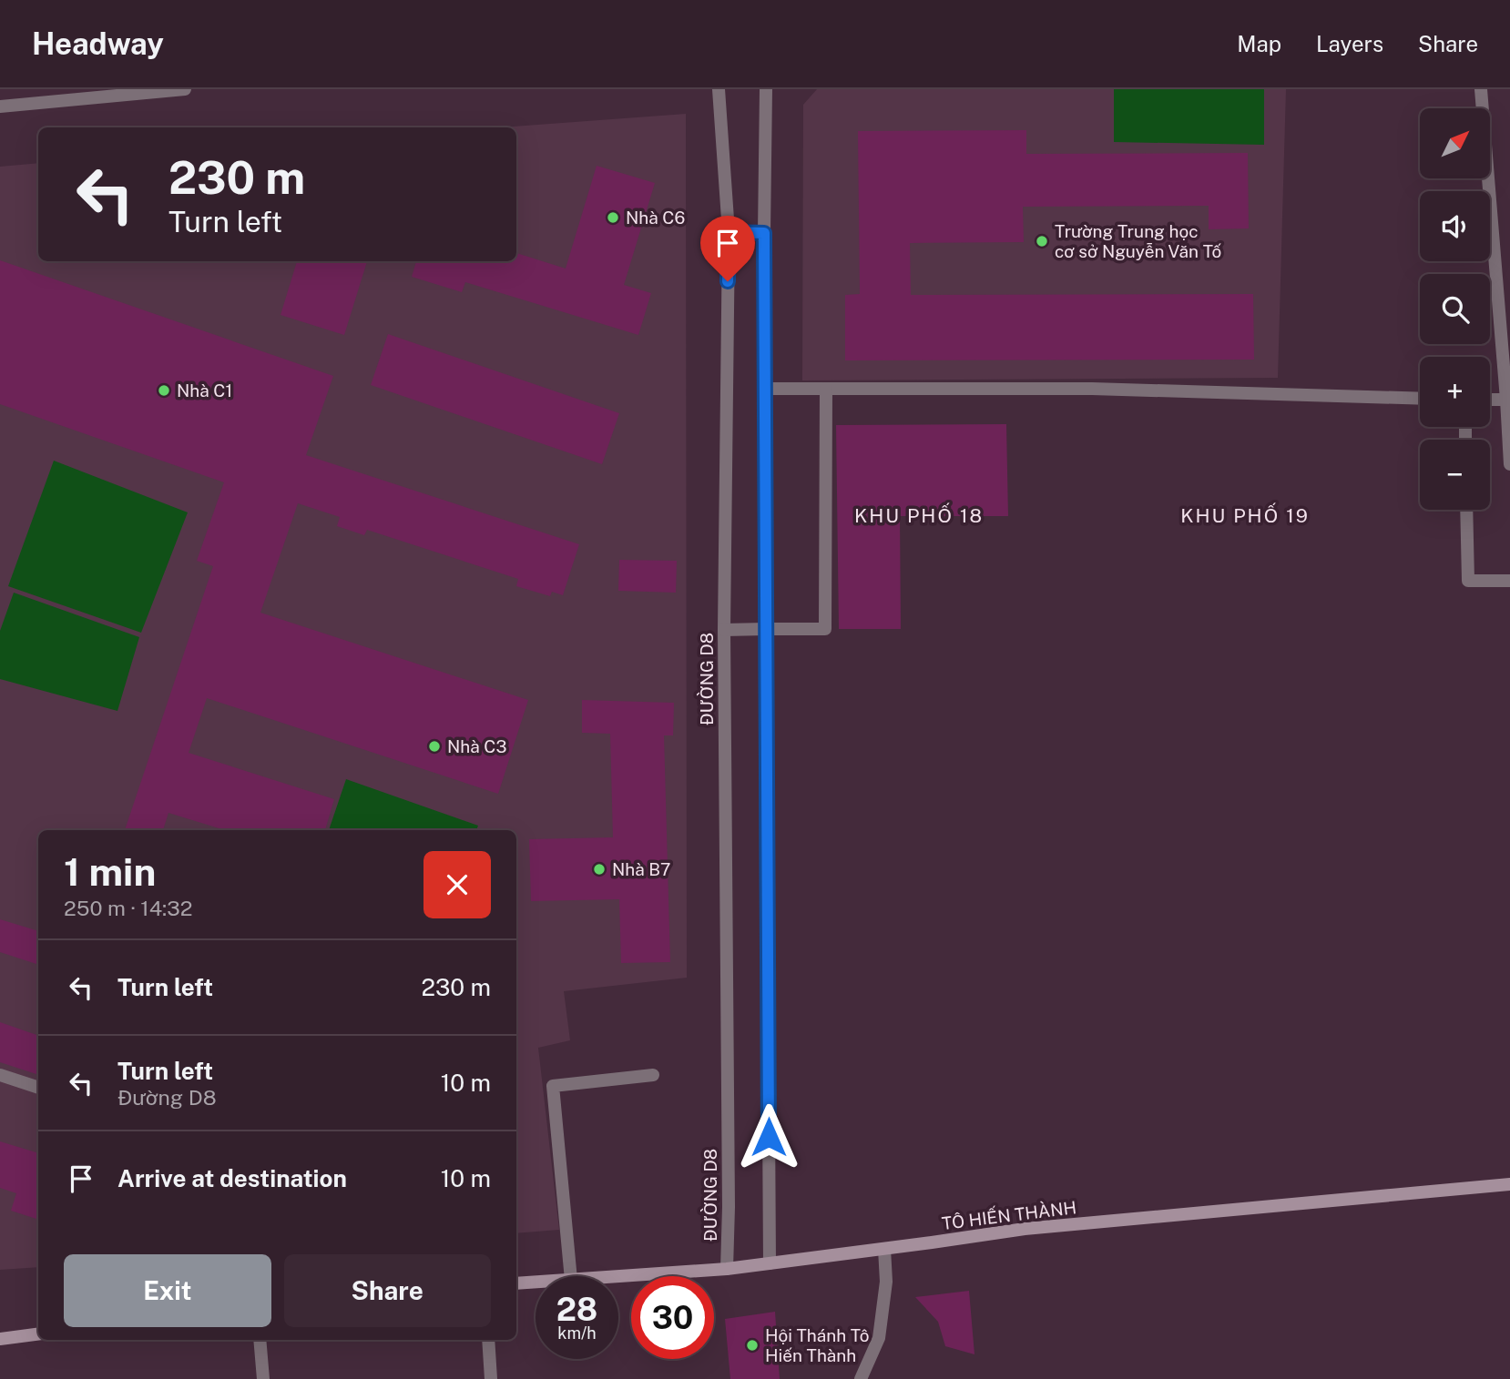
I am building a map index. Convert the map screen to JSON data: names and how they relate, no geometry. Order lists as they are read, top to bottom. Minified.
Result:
{"streets":{"main road":["TÔ HIẾN THÀNH"],"street":["ĐƯỜNG D8"]},"crossings":[["ĐƯỜNG D8","TÔ HIẾN THÀNH"]],"districts":["KHU PHỐ 18","KHU PHỐ 19"],"places":["Nhà C6","Trường Trung học cơ sở Nguyễn Văn Tố","Nhà C1","Nhà C3","Nhà B7","Hội Thánh Tô Hiến Thành"],"north":"top right","page":{"header":"Headway","nav":["Map","Layers","Share"],"map_buttons":["+","−"],"turn":["230 m","Turn left"],"heading":["1 min","250 m · 14:32"],"list":[{"name":"Turn left","value":"230 m"},{"name":"Turn left","note":"Đường D8","value":"10 m"},{"name":"Arrive at destination","value":"10 m"}],"buttons":["Exit","Share"],"speed":"28 km/h","limit":"30"}}
